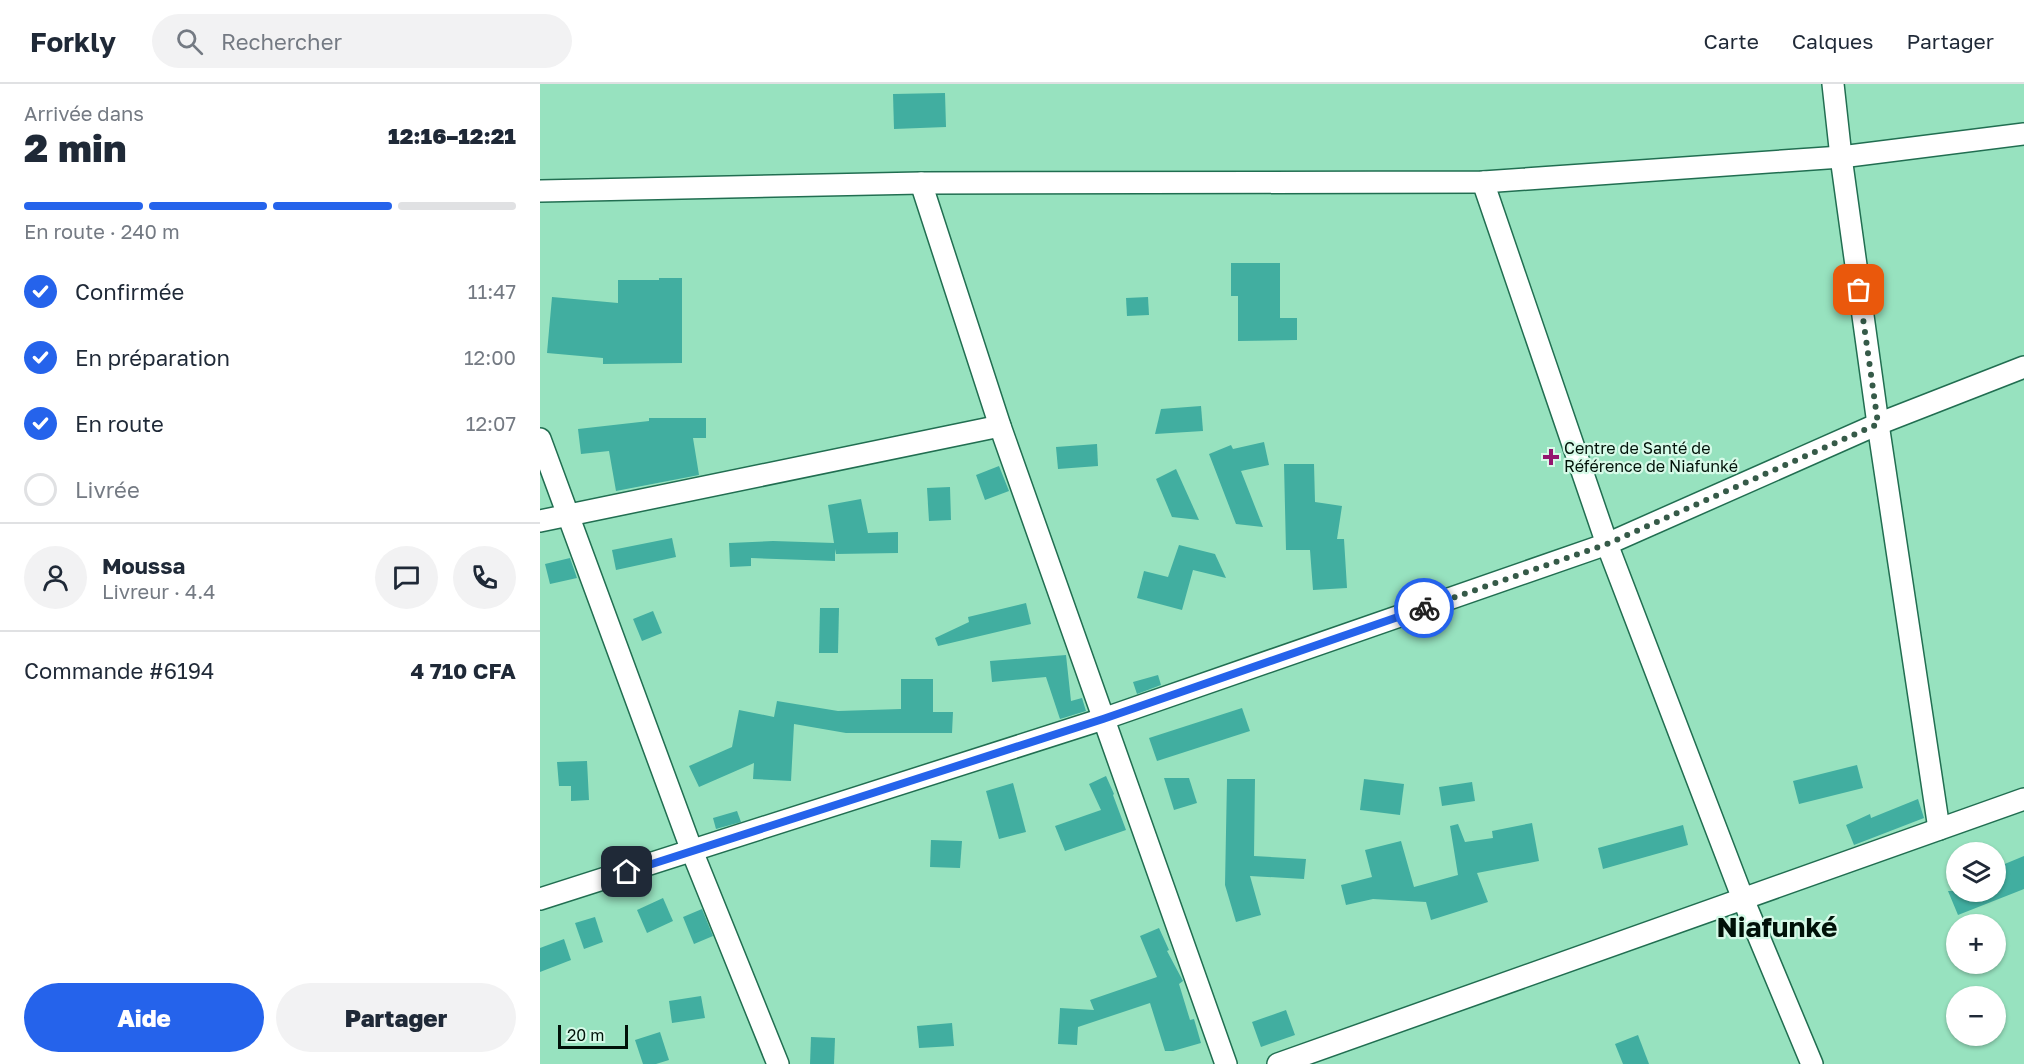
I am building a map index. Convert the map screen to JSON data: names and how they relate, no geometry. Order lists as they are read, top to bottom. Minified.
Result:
{"districts":["Niafunké"],"places":{"health":["Centre de Santé de Référence de Niafunké"]},"scale_bar":"20 m","page":{"header":"Forkly","search":"Rechercher","nav":["Carte","Calques","Partager"],"heading":["2 min","Arrivée dans","12:16–12:21"],"panel":["Moussa","Livreur · 4.4","Commande #6194","4 710 CFA"],"bar":"En route · 240 m","list":[["Confirmée","11:47"],["En préparation","12:00"],["En route","12:07"],"Livrée"],"map_buttons":["+","−"],"buttons":["Aide","Partager"],"scale":"20 m"}}
